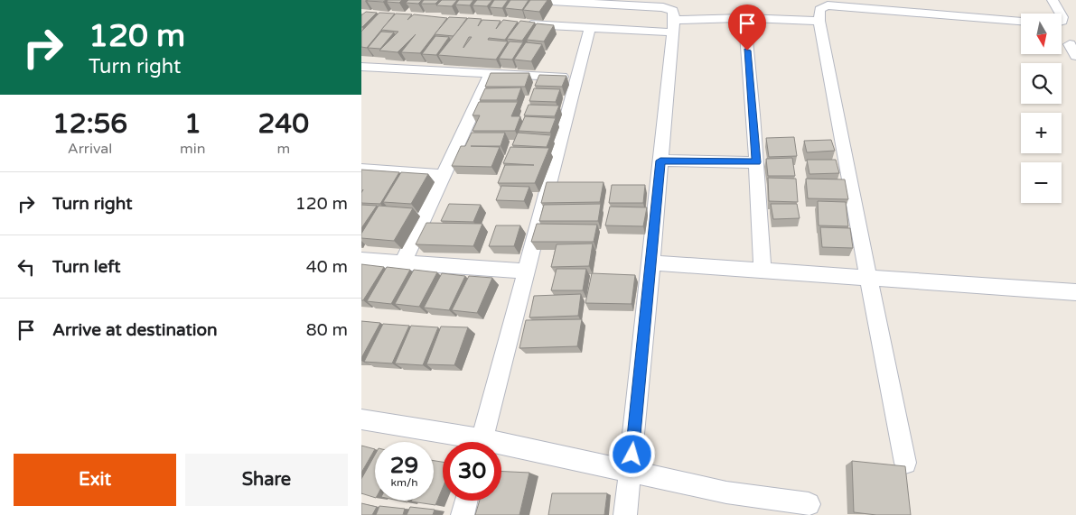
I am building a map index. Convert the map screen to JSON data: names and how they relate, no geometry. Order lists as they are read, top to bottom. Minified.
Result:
{"north":"bottom","page":{"turn":["120 m","Turn right"],"map_buttons":["+","−"],"eta":["12:56","Arrival","1","min","240","m"],"list":[{"name":"Turn right","value":"120 m"},{"name":"Turn left","value":"40 m"},{"name":"Arrive at destination","value":"80 m"}],"speed":"29 km/h","limit":"30","buttons":["Exit","Share"]}}
